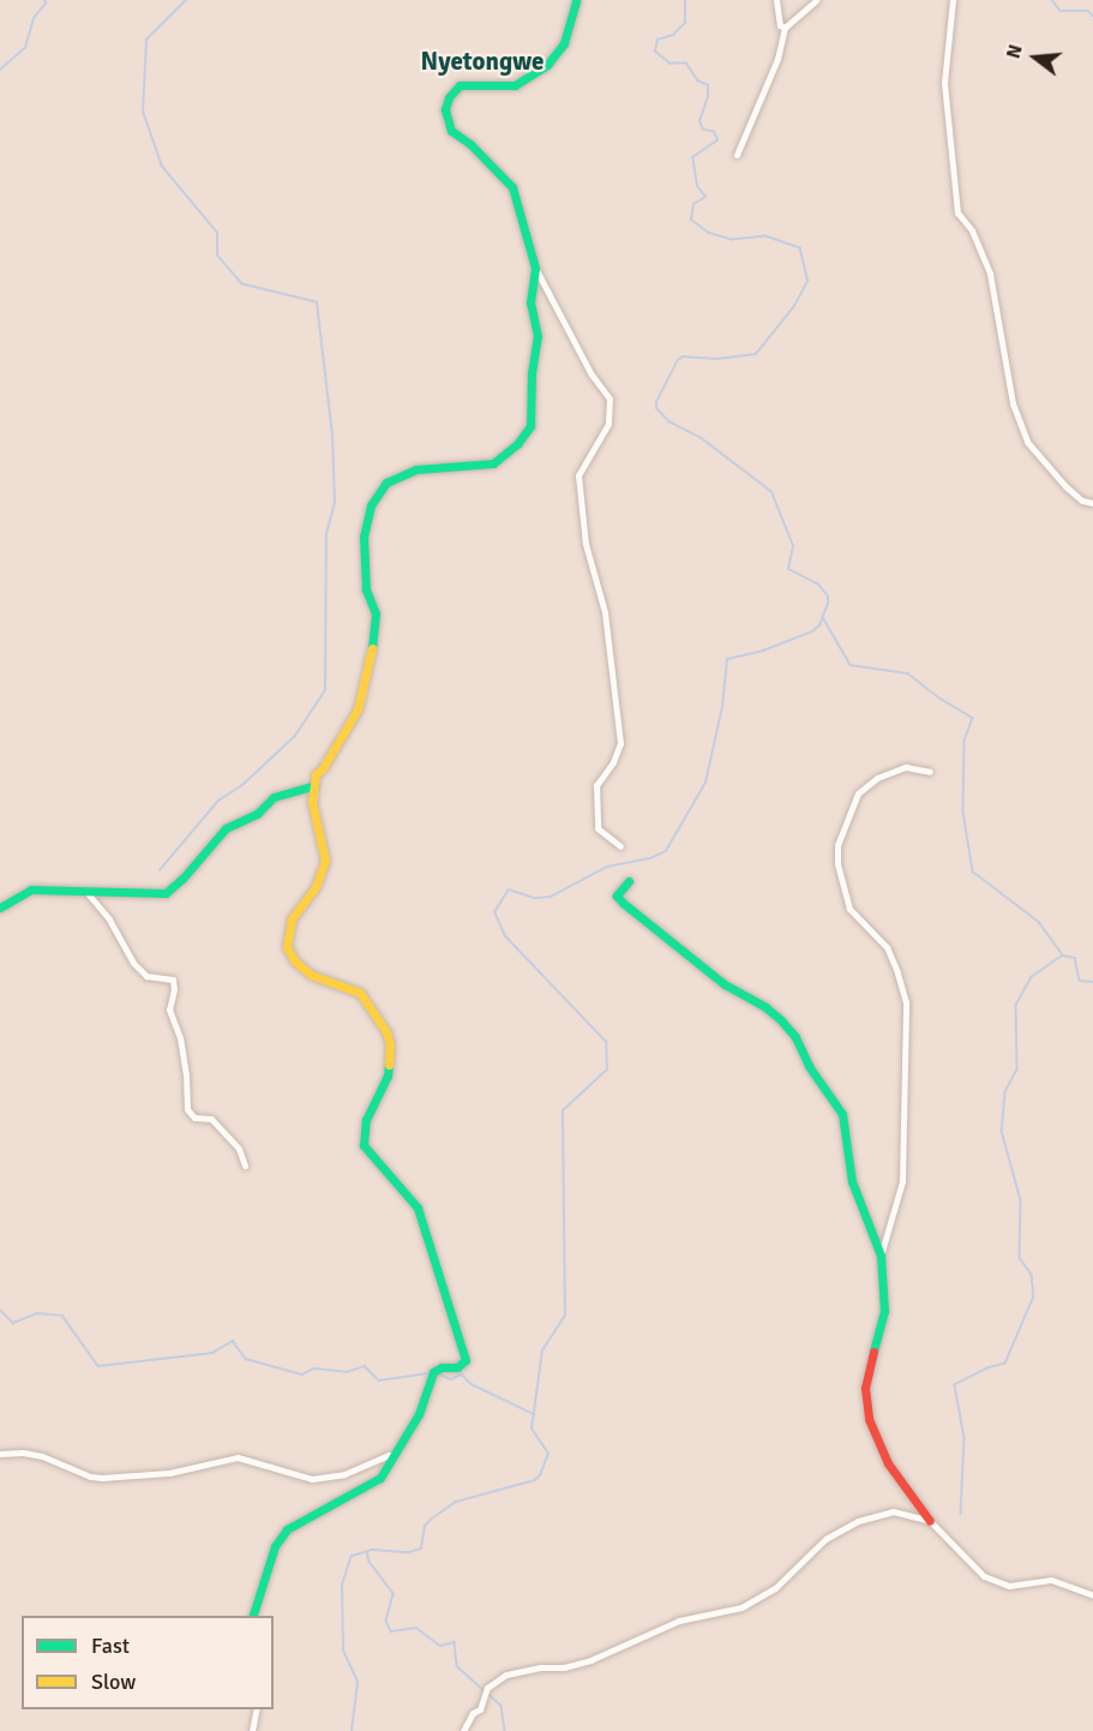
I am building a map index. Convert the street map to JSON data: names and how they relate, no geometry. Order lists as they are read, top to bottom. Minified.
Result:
{"districts":["Nyetongwe"],"legend":["Fast","Slow"],"north":"left"}
